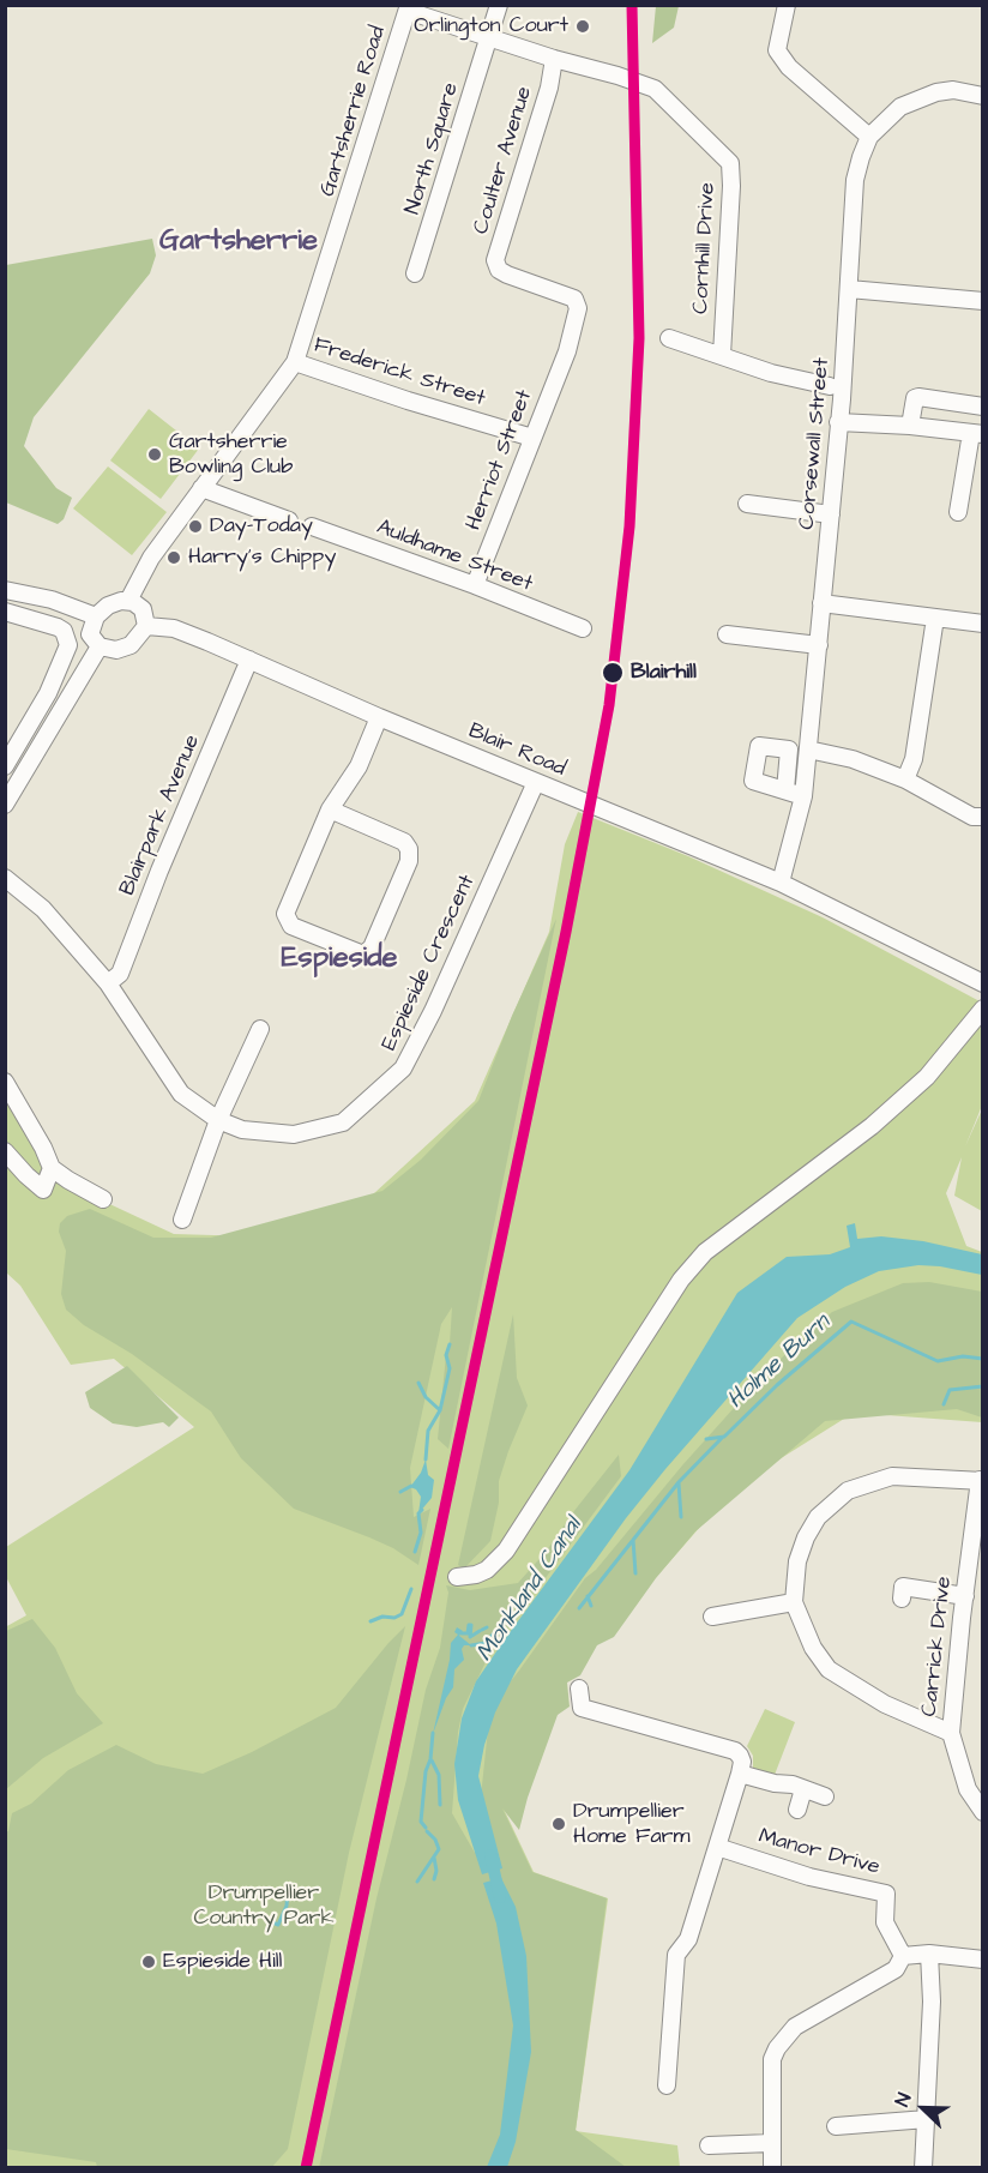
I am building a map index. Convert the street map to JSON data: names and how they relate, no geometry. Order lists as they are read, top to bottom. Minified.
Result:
{"streets":{"street":["Gartsherrie Road","North Square","Coulter Avenue","Cornhill Drive","Frederick Street","Corsewall Street","Herriot Street","Auldhame Street","Blair Road","Blairpark Avenue","Espieside Crescent","Carrick Drive","Manor Drive"]},"crossings":[["Gartsherrie Road","Cornhill Drive"],["Gartsherrie Road","Frederick Street"],["Gartsherrie Road","Blair Road"],["North Square","Cornhill Drive"],["Coulter Avenue","Cornhill Drive"],["Coulter Avenue","Herriot Street"],["Frederick Street","Herriot Street"],["Corsewall Street","Blair Road"],["Herriot Street","Auldhame Street"],["Blair Road","Blairpark Avenue"],["Blair Road","Espieside Crescent"],["Blairpark Avenue","Espieside Crescent"]],"districts":["Gartsherrie","Espieside"],"water":["Holme Burn","Monkland Canal"],"parks":["Drumpellier Country Park"],"places":["Orlington Court","Gartsherrie Bowling Club","Day-Today","Harry's Chippy","Blairhill","Drumpellier Home Farm","Espieside Hill"],"north":"top left"}
